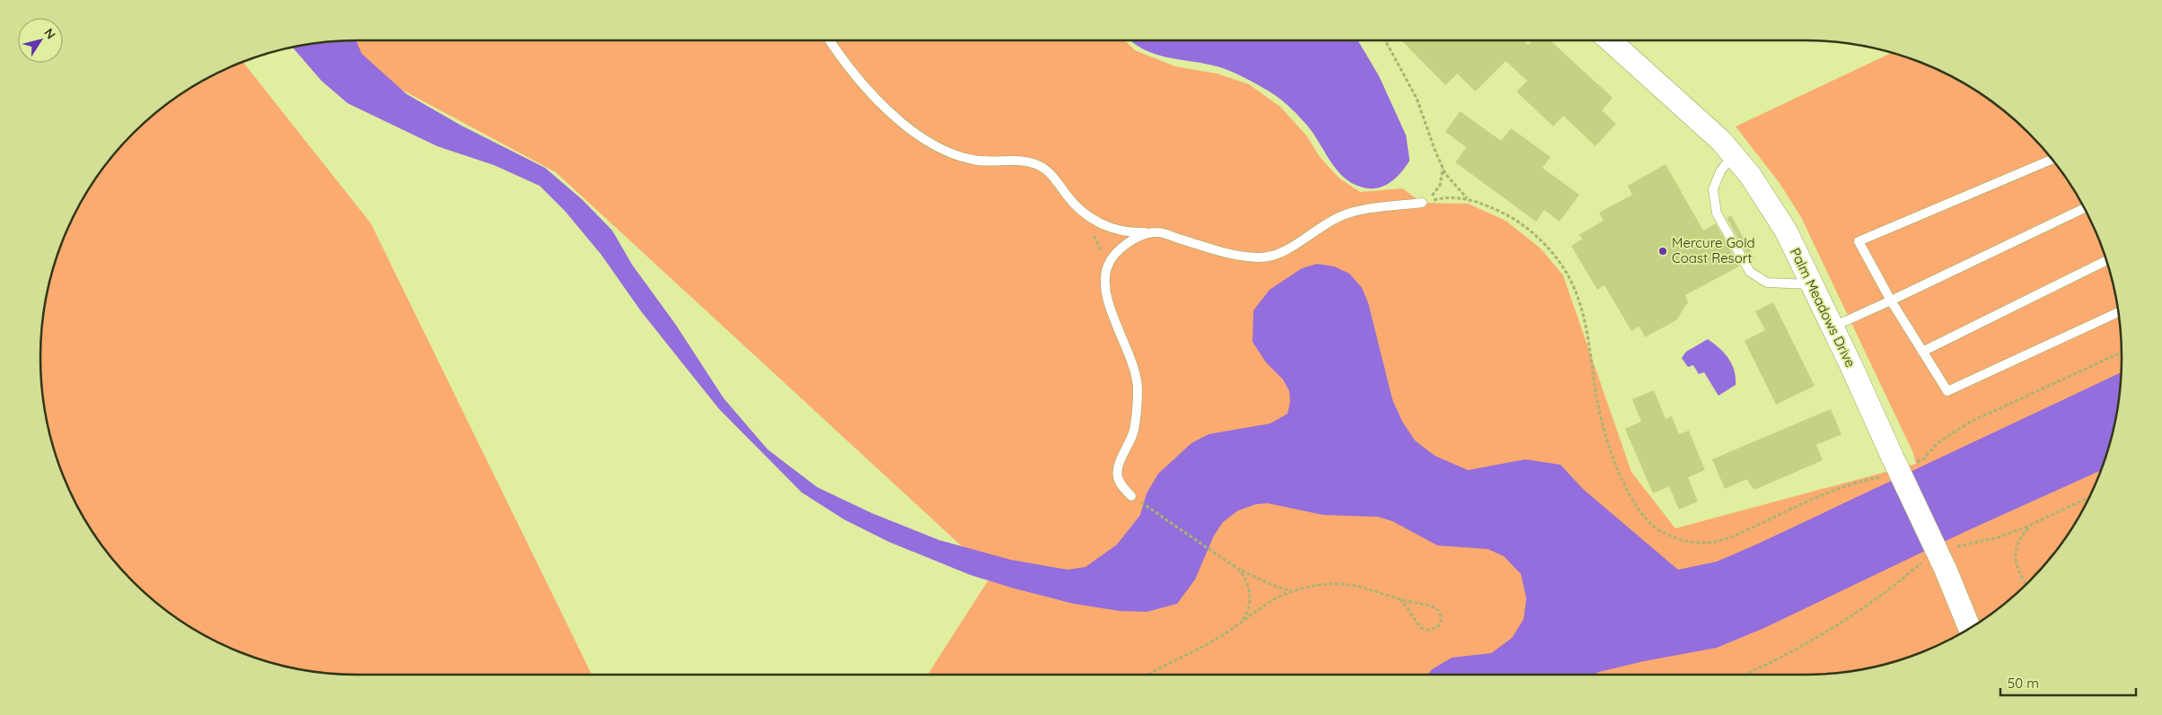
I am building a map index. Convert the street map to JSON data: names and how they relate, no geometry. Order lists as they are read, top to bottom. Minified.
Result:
{"streets":{"street":["Palm Meadows Drive"]},"places":["Mercure Gold Coast Resort"],"scale_bar":"50 m","north":"top right"}
